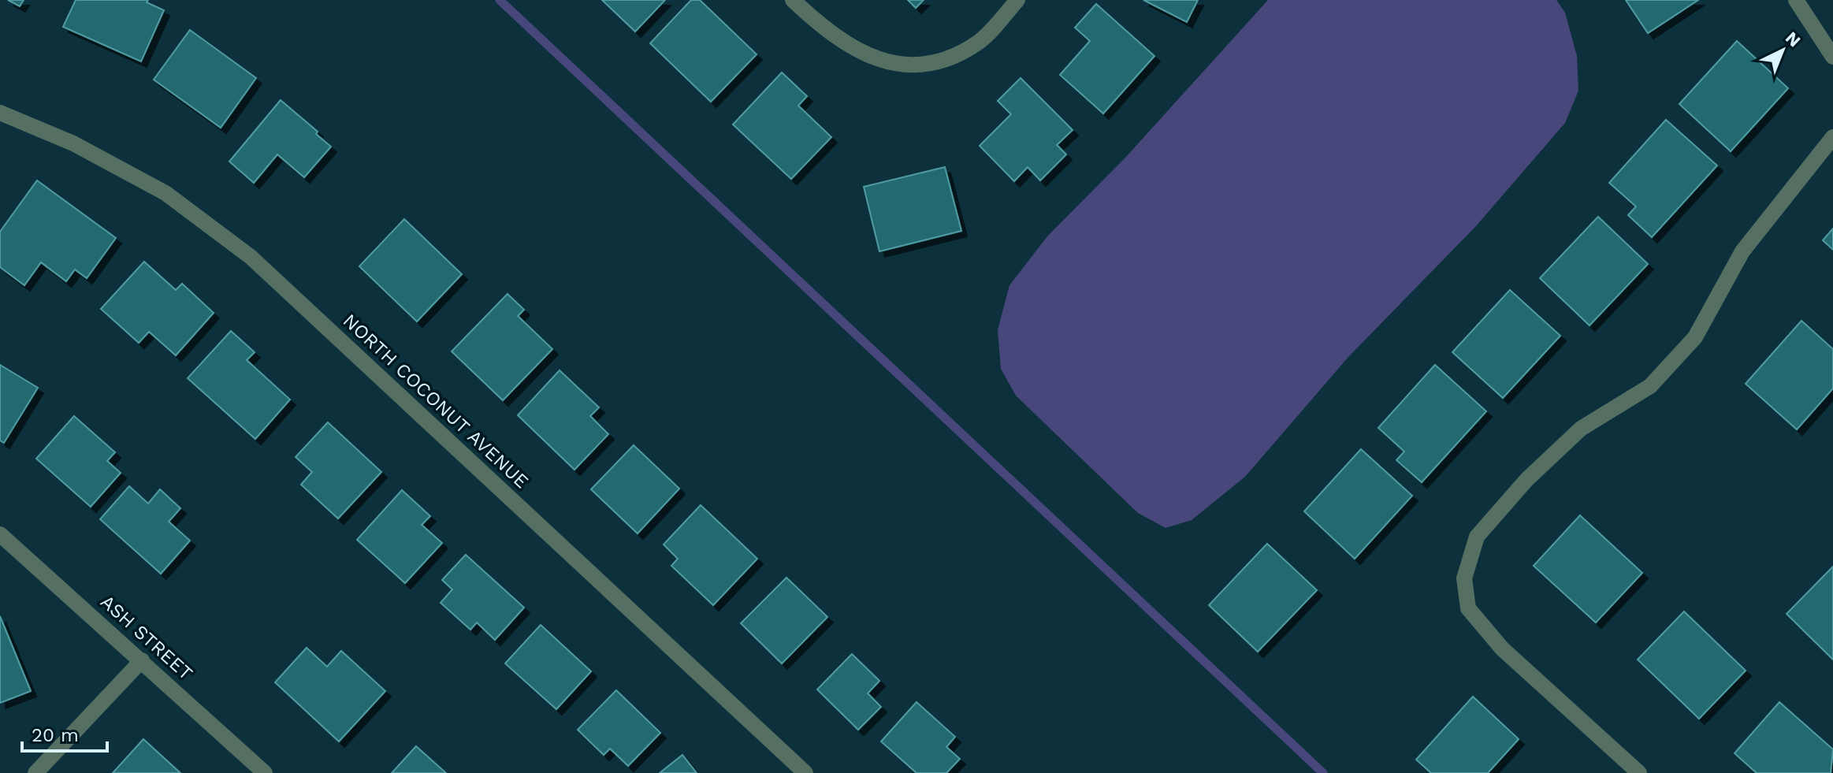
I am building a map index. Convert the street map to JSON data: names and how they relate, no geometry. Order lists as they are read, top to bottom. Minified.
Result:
{"streets":{"street":["NORTH COCONUT AVENUE","ASH STREET"]},"scale_bar":"20 m","north":"top right"}
